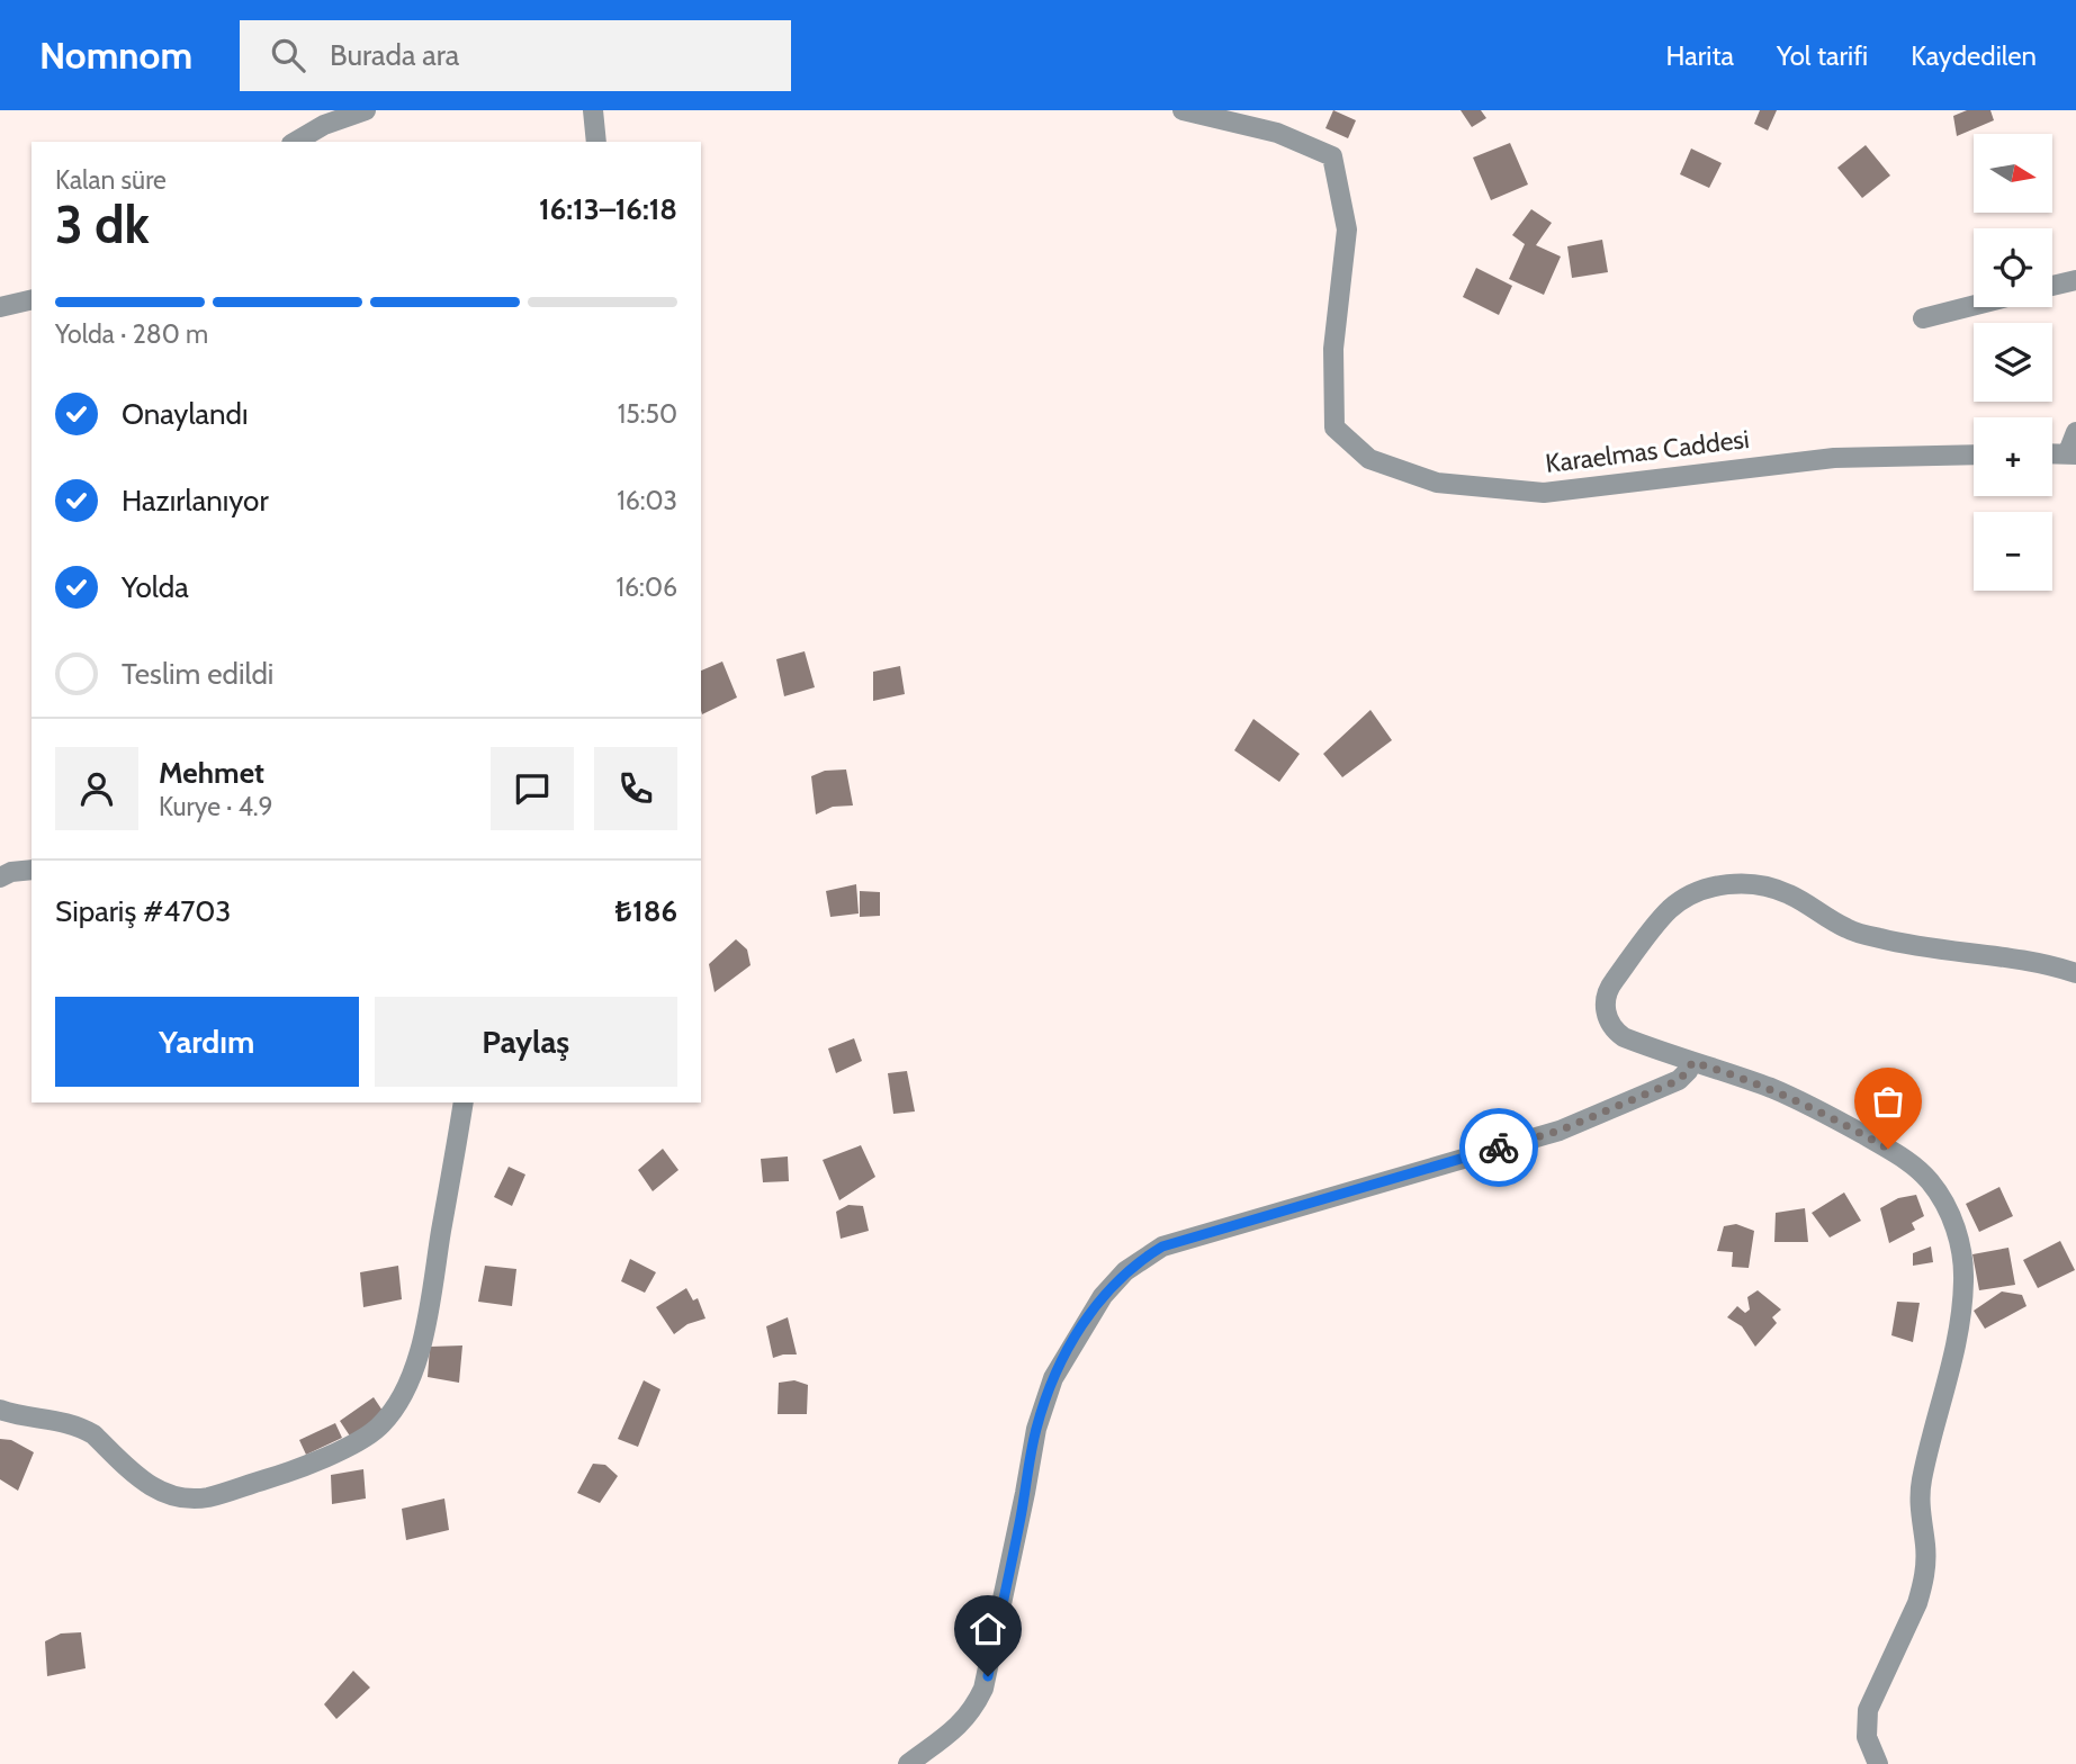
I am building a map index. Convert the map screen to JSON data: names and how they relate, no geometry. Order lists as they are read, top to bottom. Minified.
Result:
{"streets":{"street":["Karaelmas Caddesi"]},"north":"right","page":{"header":"Nomnom","search":"Burada ara","nav":["Harita","Yol tarifi","Kaydedilen"],"map_buttons":["+","−"],"heading":["3 dk","Kalan süre","16:13–16:18"],"panel":["Mehmet","Kurye · 4.9","Sipariş #4703","₺186"],"bar":"Yolda · 280 m","list":[["Onaylandı","15:50"],["Hazırlanıyor","16:03"],["Yolda","16:06"],"Teslim edildi"],"buttons":["Yardım","Paylaş"]}}
